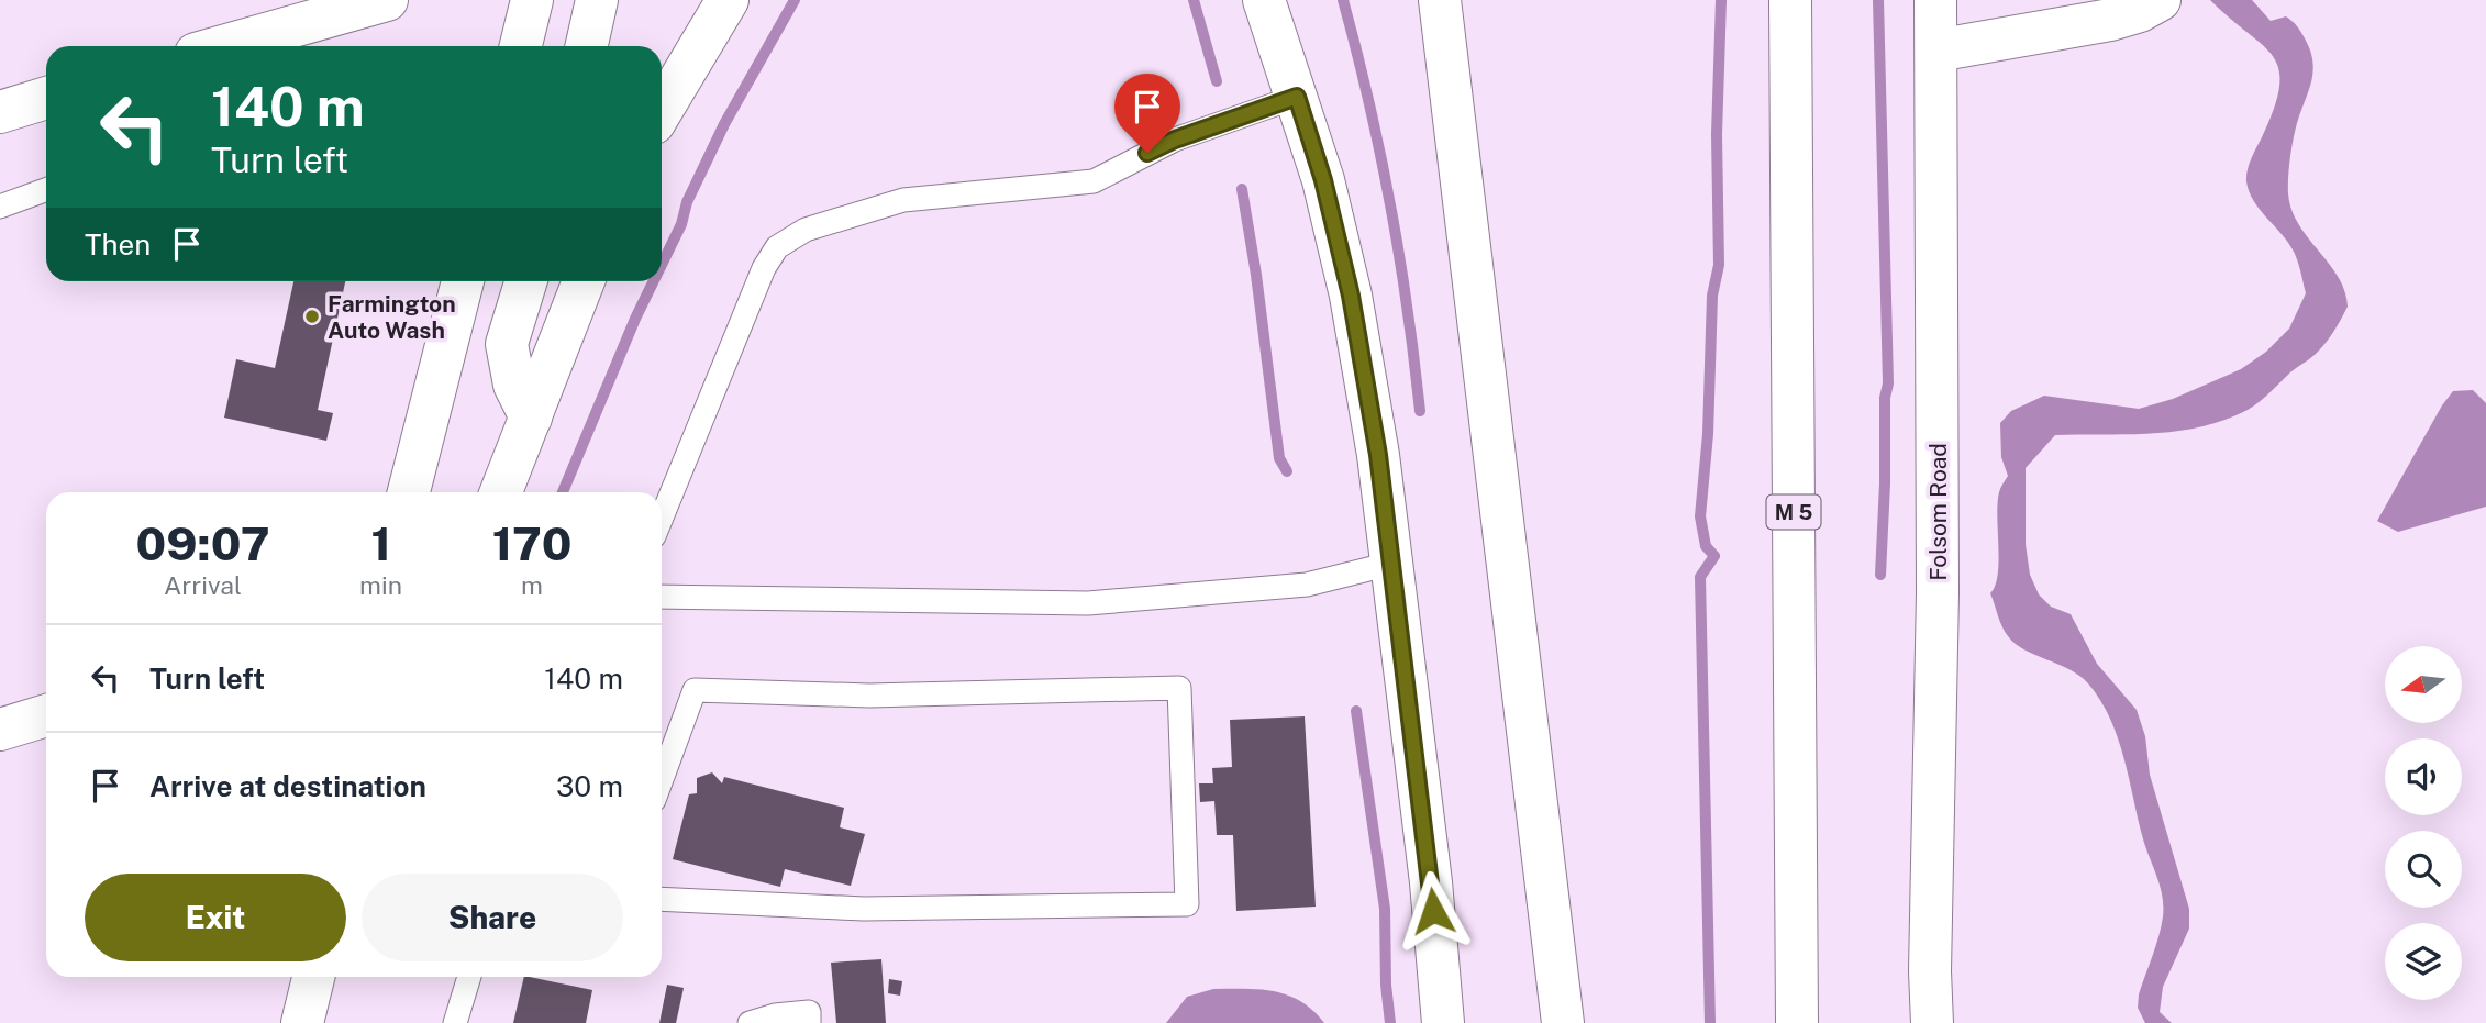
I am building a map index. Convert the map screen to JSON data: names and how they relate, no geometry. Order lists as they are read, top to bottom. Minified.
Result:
{"streets":{"main road":["M 5","Folsom Road"]},"places":["Farmington Auto Wash"],"north":"left","page":{"turn":["140 m","Turn left"],"then":"Then","eta":["09:07","Arrival","1","min","170","m"],"list":[{"name":"Turn left","value":"140 m"},{"name":"Arrive at destination","value":"30 m"}],"buttons":["Exit","Share"]}}
